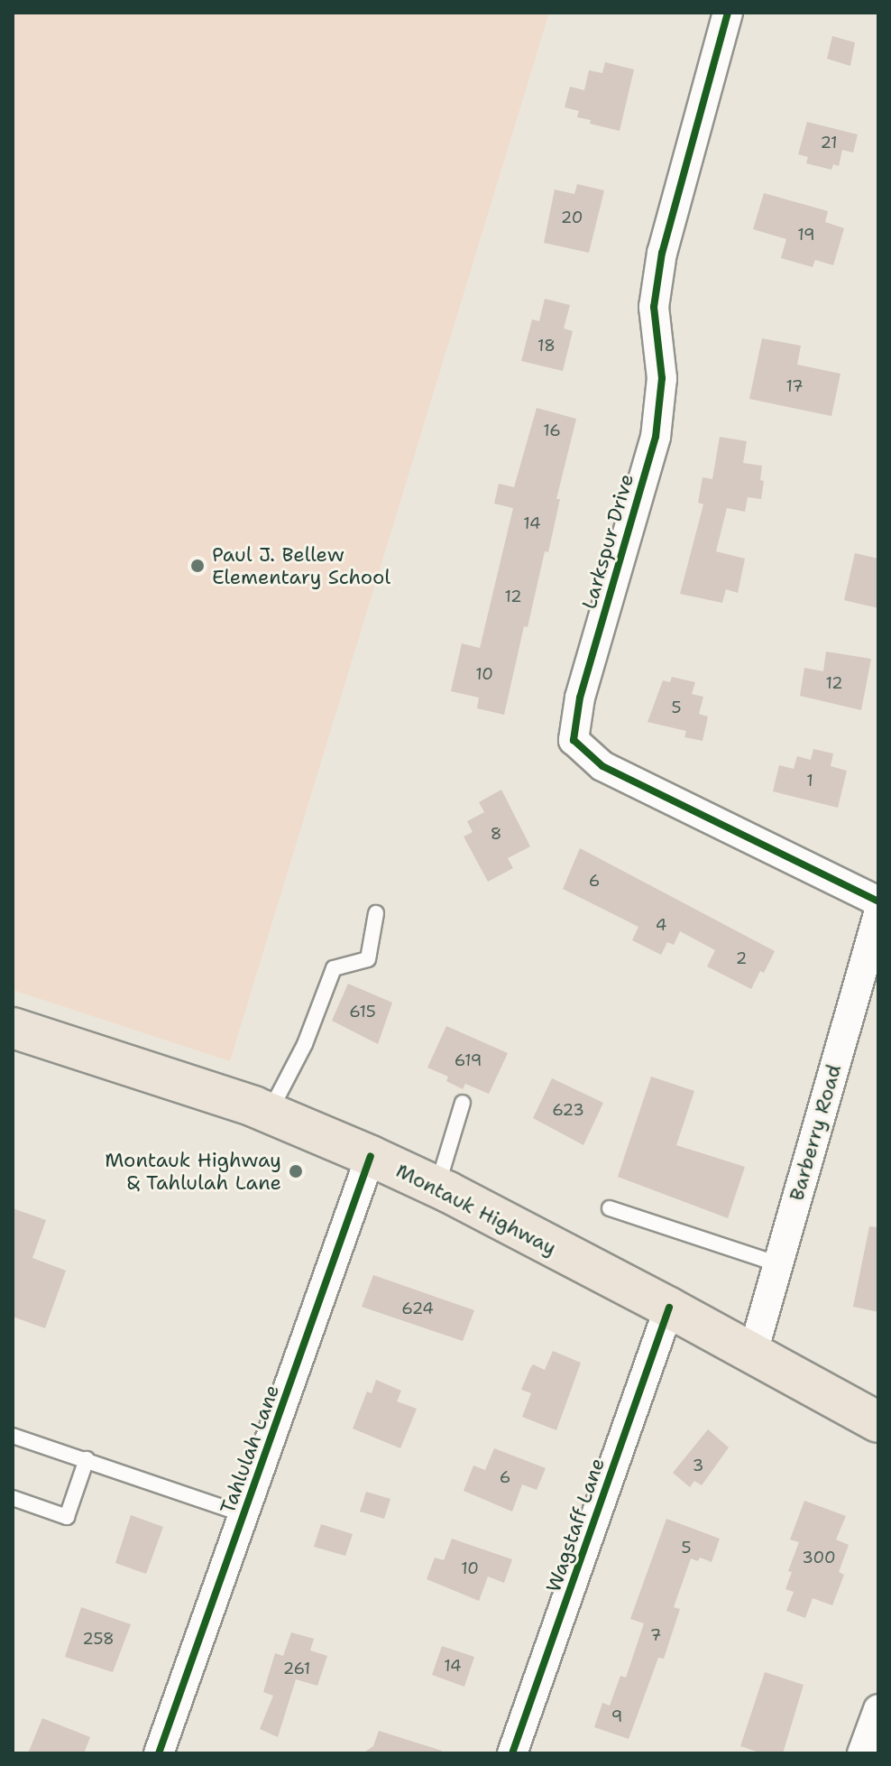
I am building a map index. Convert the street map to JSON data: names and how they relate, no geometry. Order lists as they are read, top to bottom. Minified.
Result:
{"streets":{"main road":["Montauk Highway"],"street":["Larkspur Drive","Barberry Road","Tahlulah Lane","Wagstaff Lane"]},"crossings":[["Barberry Road","Montauk Highway"],["Montauk Highway","Tahlulah Lane"],["Montauk Highway","Wagstaff Lane"]],"places":["Paul J. Bellew Elementary School","Montauk Highway & Tahlulah Lane"],"house_numbers":["21","20","19","18","17","16","14","12","10","12","5","1","8","6","4","2","615","619","623","624","3","6","5","300","10","7","258","14","261","9"]}
